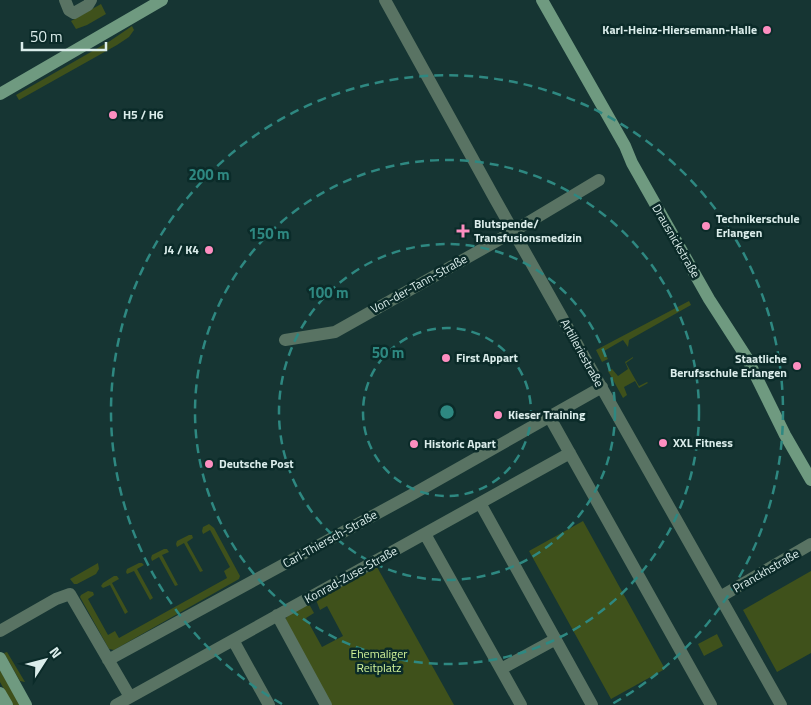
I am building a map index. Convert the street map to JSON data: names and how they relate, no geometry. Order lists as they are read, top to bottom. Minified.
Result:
{"streets":{"main road":["Drausnickstraße"],"street":["Von-der-Tann-Straße","Artilleriestraße","Carl-Thiersch-Straße","Pranckhstraße","Konrad-Zuse-Straße"]},"crossings":[["Von-der-Tann-Straße","Artilleriestraße"],["Artilleriestraße","Carl-Thiersch-Straße"],["Artilleriestraße","Pranckhstraße"]],"parks":["Ehemaliger Reitplatz"],"places":{"other":["Karl-Heinz-Hiersemann-Halle","H5 / H6","Technikerschule Erlangen","J4 / K4","First Appart","Staatliche Berufsschule Erlangen","Kieser Training","XXL Fitness","Historic Apart","Deutsche Post"],"health":["Blutspende/ Transfusionsmedizin"]},"scale_bar":"50 m","north":"top right","rings":["200 m","150 m","100 m","50 m"]}
